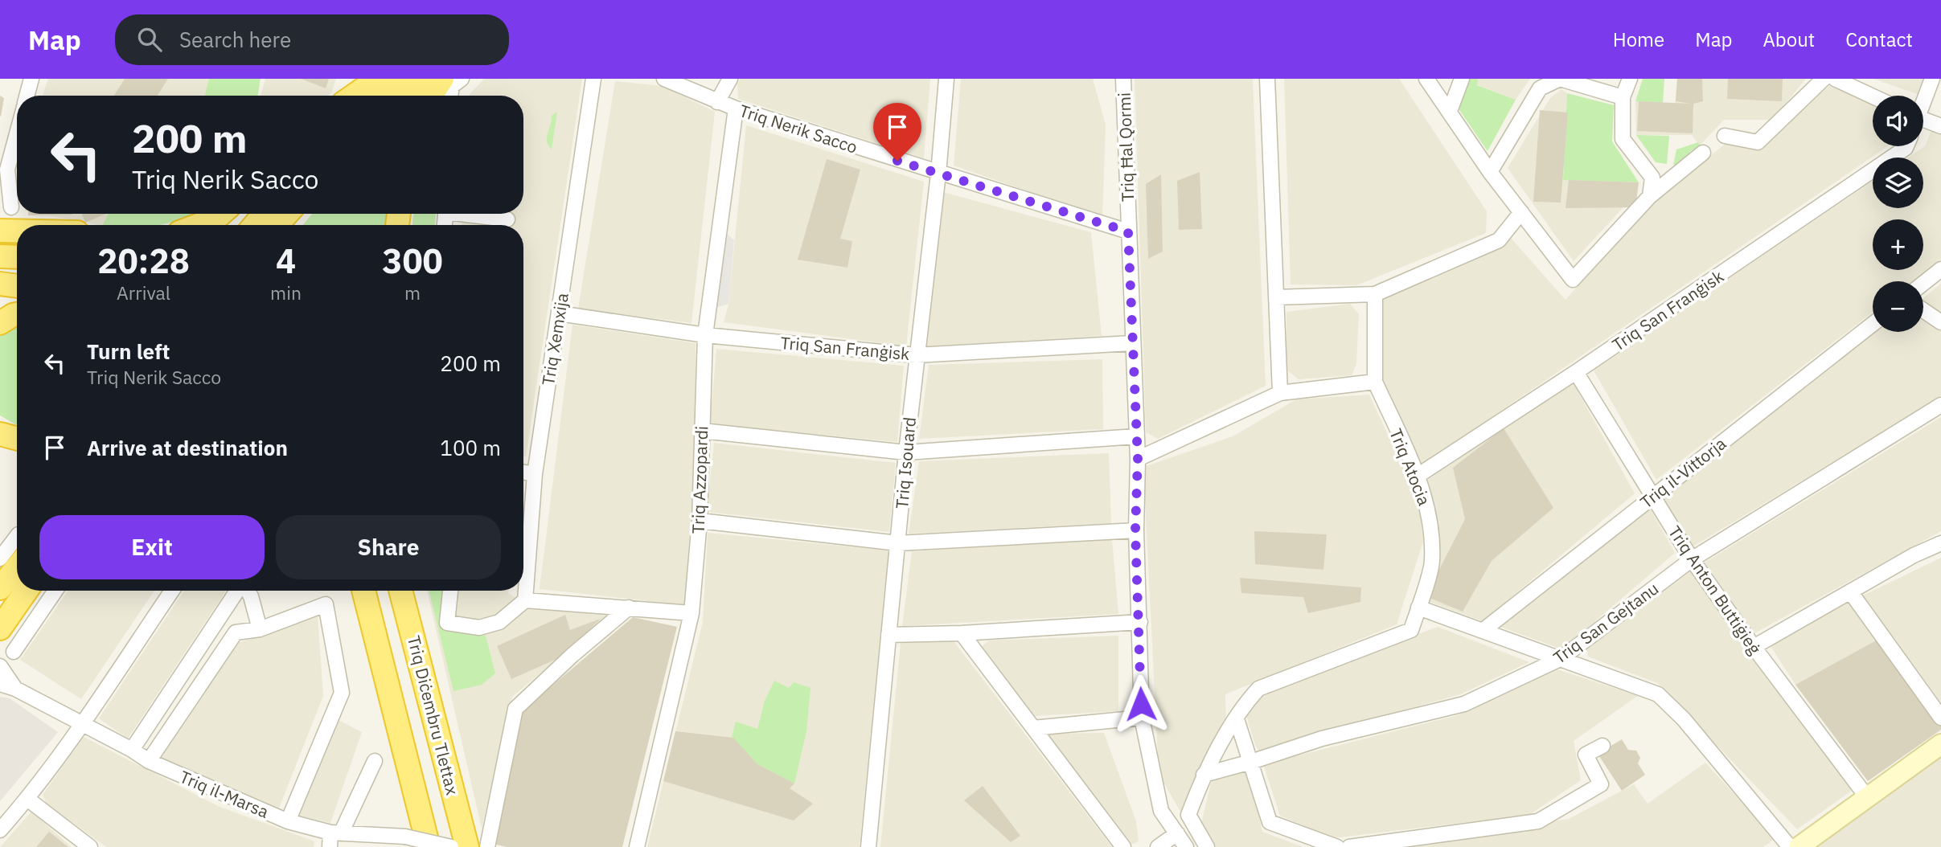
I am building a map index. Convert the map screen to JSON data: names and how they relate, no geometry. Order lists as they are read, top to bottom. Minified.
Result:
{"streets":{"highway":["Triq Diċembru Tlettax"],"street":["Triq Nerik Sacco","Triq Ħal Qormi","Triq San Franġisk","Triq Xemxija","Triq Isouard","Triq Atocia","Triq il-Vittorja","Triq Azzopardi","Triq Anton Buttiġieġ","Triq San Gejtanu","Triq il-Marsa"]},"crossings":[["Triq Nerik Sacco","Triq Ħal Qormi"],["Triq Nerik Sacco","Triq Isouard"],["Triq Nerik Sacco","Triq Azzopardi"],["Triq Ħal Qormi","Triq San Franġisk"],["Triq San Franġisk","Triq Xemxija"],["Triq San Franġisk","Triq Isouard"],["Triq San Franġisk","Triq Atocia"],["Triq San Franġisk","Triq Azzopardi"],["Triq San Franġisk","Triq Anton Buttiġieġ"],["Triq Atocia","Triq San Gejtanu"],["Triq il-Vittorja","Triq Anton Buttiġieġ"],["Triq Anton Buttiġieġ","Triq San Gejtanu"]],"page":{"header":"Map","search":"Search here","nav":["Home","Map","About","Contact"],"map_buttons":["+","−"],"turn":["200 m","Triq Nerik Sacco"],"eta":["20:28","Arrival","4","min","300","m"],"list":[{"name":"Turn left","note":"Triq Nerik Sacco","value":"200 m"},{"name":"Arrive at destination","value":"100 m"}],"buttons":["Exit","Share"]}}
